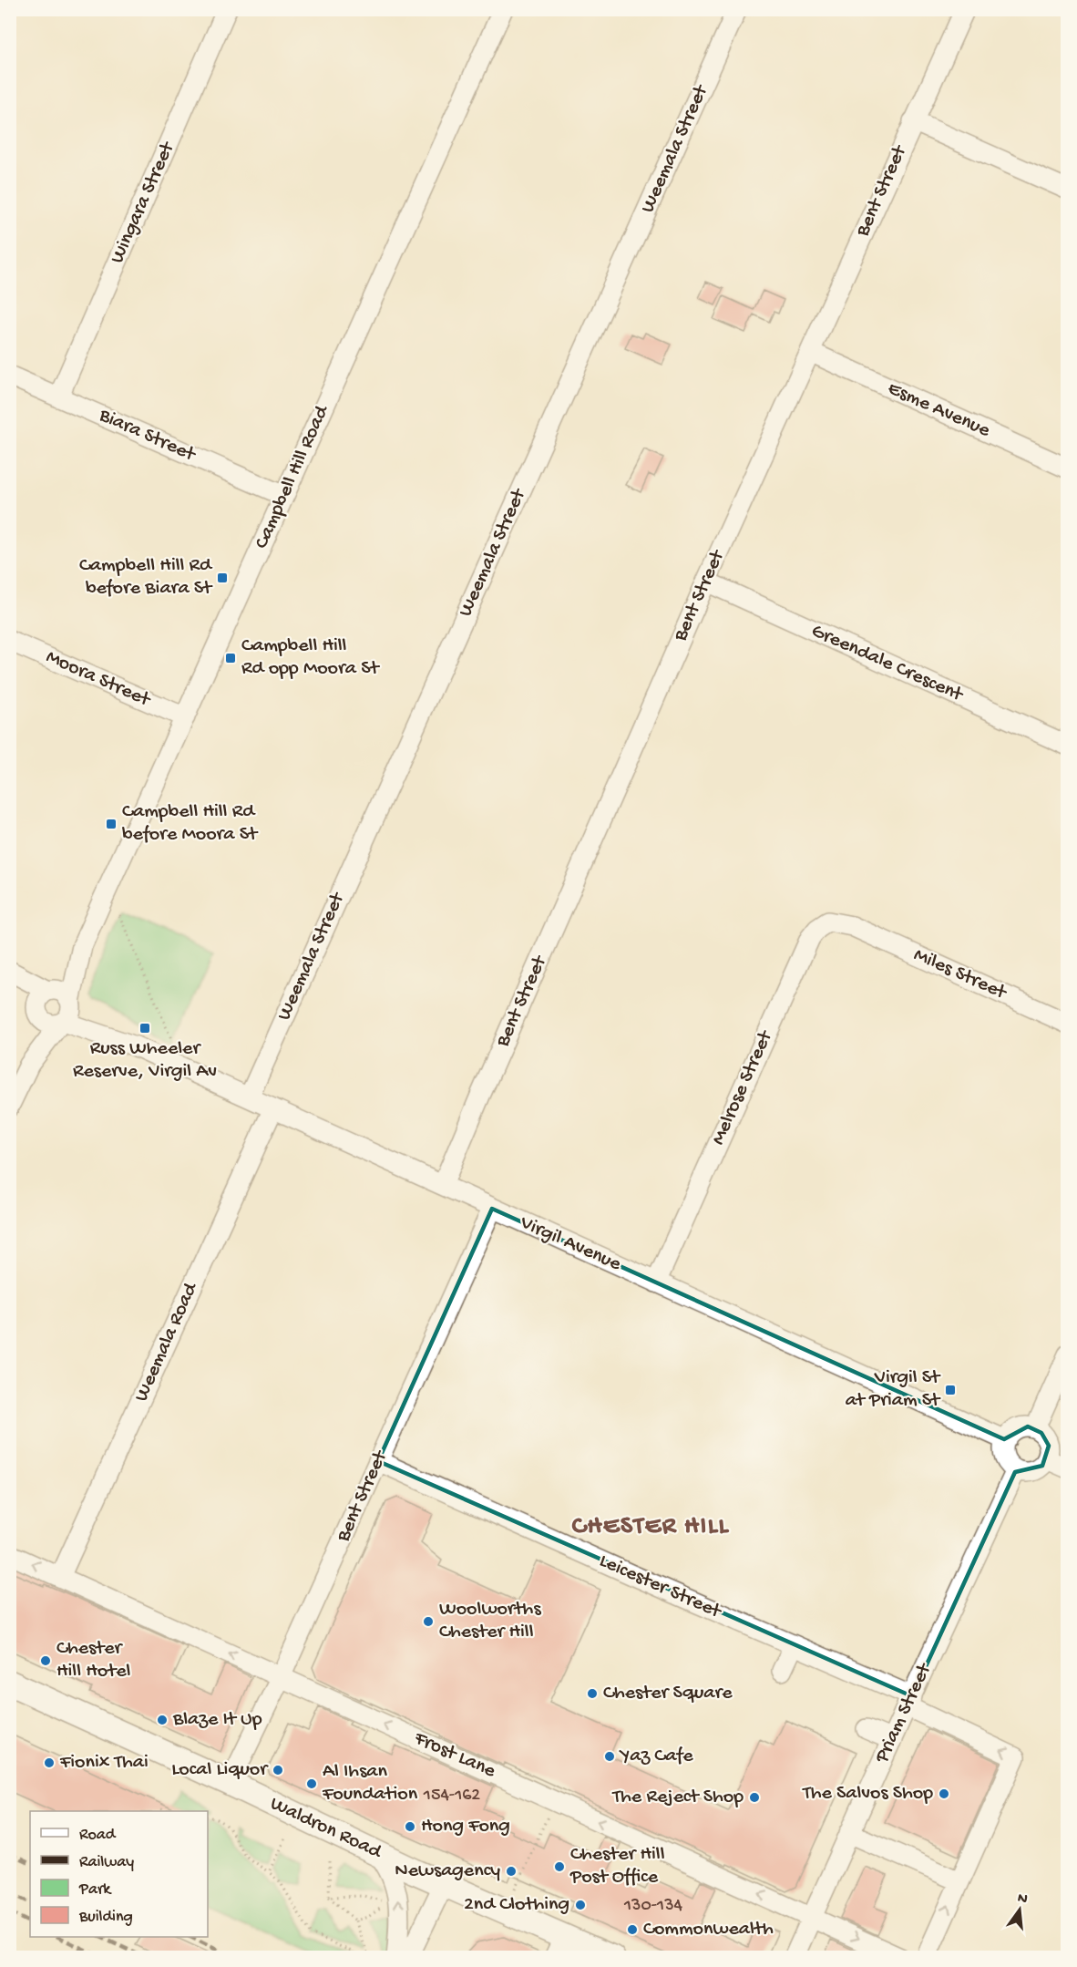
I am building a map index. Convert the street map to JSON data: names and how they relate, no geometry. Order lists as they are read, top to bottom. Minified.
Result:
{"streets":{"main road":["Waldron Road"],"street":["Weemala Street","Bent Street","Wingara Street","Esme Avenue","Biara Street","Campbell Hill Road","Greendale Crescent","Moora Street","Miles Street","Melrose Street","Virgil Avenue","Weemala Road","Leicester Street","Priam Street","Frost Lane"]},"crossings":[["Weemala Street","Virgil Avenue"],["Bent Street","Esme Avenue"],["Bent Street","Greendale Crescent"],["Bent Street","Virgil Avenue"],["Bent Street","Leicester Street"],["Bent Street","Frost Lane"],["Bent Street","Waldron Road"],["Wingara Street","Biara Street"],["Biara Street","Campbell Hill Road"],["Campbell Hill Road","Moora Street"],["Campbell Hill Road","Virgil Avenue"],["Miles Street","Melrose Street"],["Melrose Street","Virgil Avenue"],["Virgil Avenue","Weemala Road"],["Virgil Avenue","Priam Street"],["Weemala Road","Frost Lane"],["Leicester Street","Priam Street"],["Priam Street","Frost Lane"]],"one_way":["Frost Lane"],"districts":["CHESTER HILL"],"places":{"transit":["Campbell Hill Rd before Biara St","Campbell Hill Rd opp Moora St","Campbell Hill Rd before Moora St","Russ Wheeler Reserve, Virgil Av","Virgil St at Priam St"],"other":["Woolworths Chester Hill","Chester Hill Hotel","Chester Square","Blaze It Up","Yaz Cafe","Fionix Thai","Local Liquor","Al Ihsan Foundation","The Salvos Shop","The Reject Shop","Hong Fong","Chester Hill Post Office","Newsagency","2nd Clothing","Commonwealth"]},"house_numbers":["154-162","130-134"],"legend":["Road","Railway","Park","Building"],"north":"top"}
